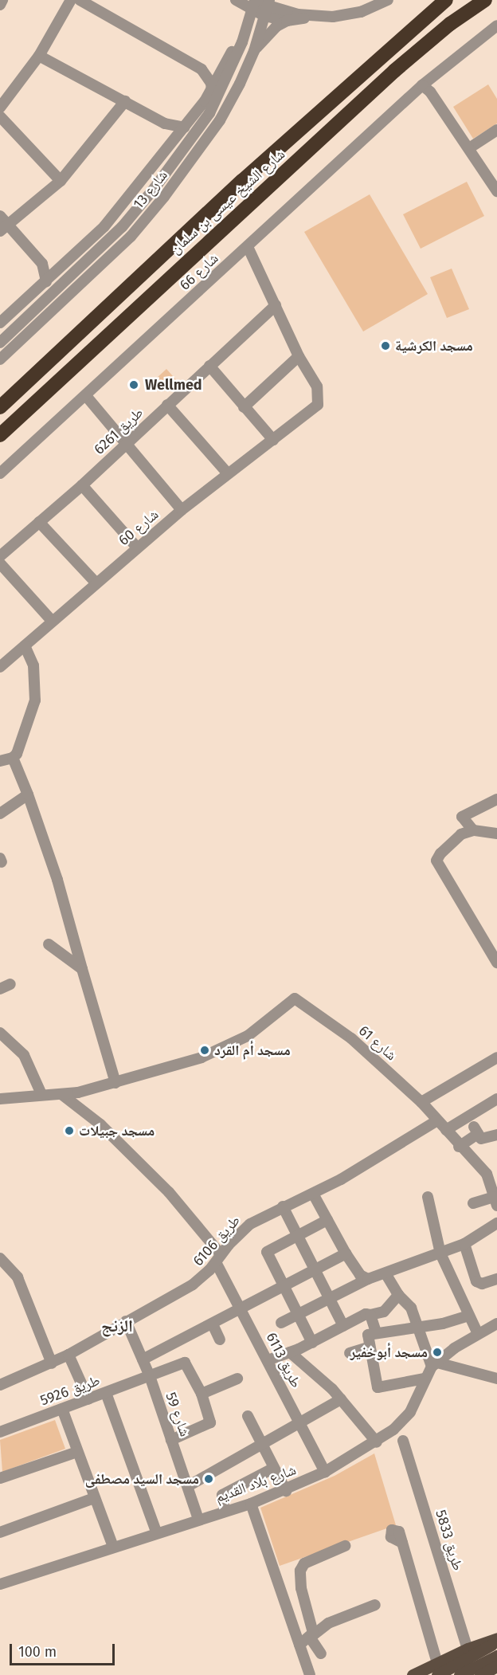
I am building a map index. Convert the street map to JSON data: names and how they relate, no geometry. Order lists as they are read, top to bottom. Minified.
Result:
{"streets":{"highway":["شارع الشيخ عيسى بن سلمان"],"street":["شارع 13","شارع 66","طريق 6261","شارع 60","شارع 61","طريق 6106","طريق 6113","طريق 5926","شارع 59","شارع بلاد القديم","طريق 5833"]},"crossings":[["شارع 66","شارع 60"],["طريق 6261","شارع 60"],["شارع 61","طريق 6106"],["طريق 6106","طريق 6113"],["طريق 6106","شارع 59"],["طريق 6113","شارع بلاد القديم"],["طريق 5926","شارع 59"],["شارع 59","شارع بلاد القديم"]],"districts":["الزنج"],"places":["مسجد الكرشية","Wellmed","مسجد أم القرد","مسجد جبيلات","مسجد أبوخفير","مسجد السيد مصطفى"],"scale_bar":"100 m"}
